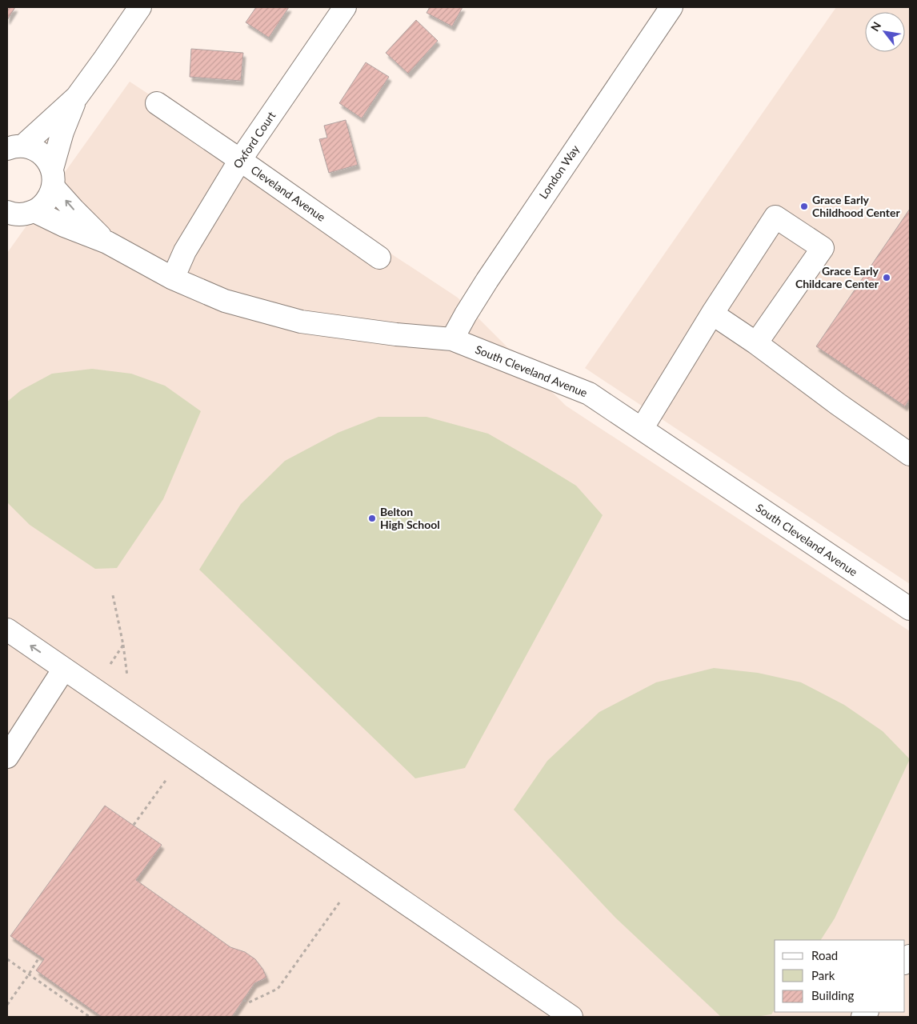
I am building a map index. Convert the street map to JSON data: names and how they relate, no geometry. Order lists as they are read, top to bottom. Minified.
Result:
{"streets":{"street":["Oxford Court","London Way","Cleveland Avenue","South Cleveland Avenue"]},"crossings":[["Oxford Court","Cleveland Avenue"],["Oxford Court","South Cleveland Avenue"],["London Way","South Cleveland Avenue"]],"places":["Grace Early Childhood Center","Grace Early Childcare Center","Belton High School"],"legend":["Road","Park","Building"],"north":"top left"}
